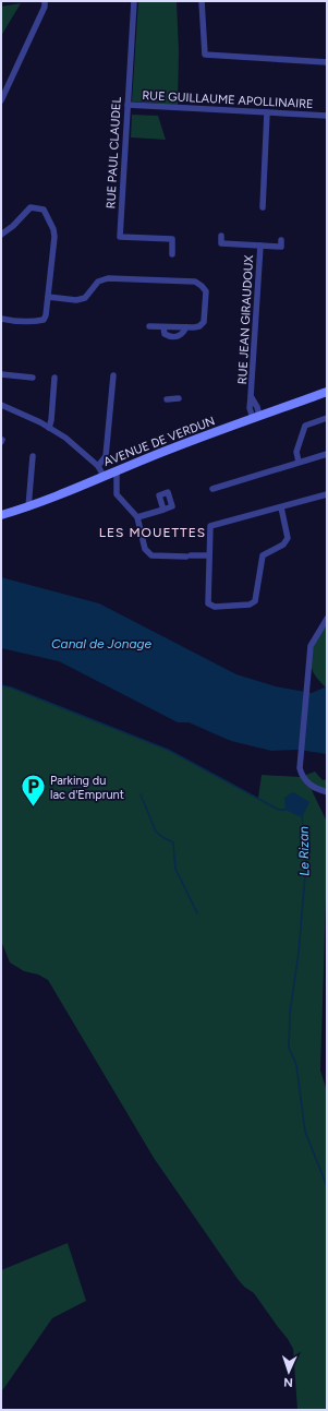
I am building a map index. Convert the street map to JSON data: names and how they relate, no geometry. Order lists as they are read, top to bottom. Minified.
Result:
{"streets":{"main road":["AVENUE DE VERDUN"],"street":["RUE GUILLAUME APOLLINAIRE","RUE PAUL CLAUDEL","RUE JEAN GIRAUDOUX"]},"crossings":[["RUE GUILLAUME APOLLINAIRE","RUE PAUL CLAUDEL"],["RUE JEAN GIRAUDOUX","AVENUE DE VERDUN"]],"districts":["LES MOUETTES"],"water":["Canal de Jonage","Le Rizan"],"places":{"parking":["Parking du lac d'Emprunt"]},"north":"bottom"}
